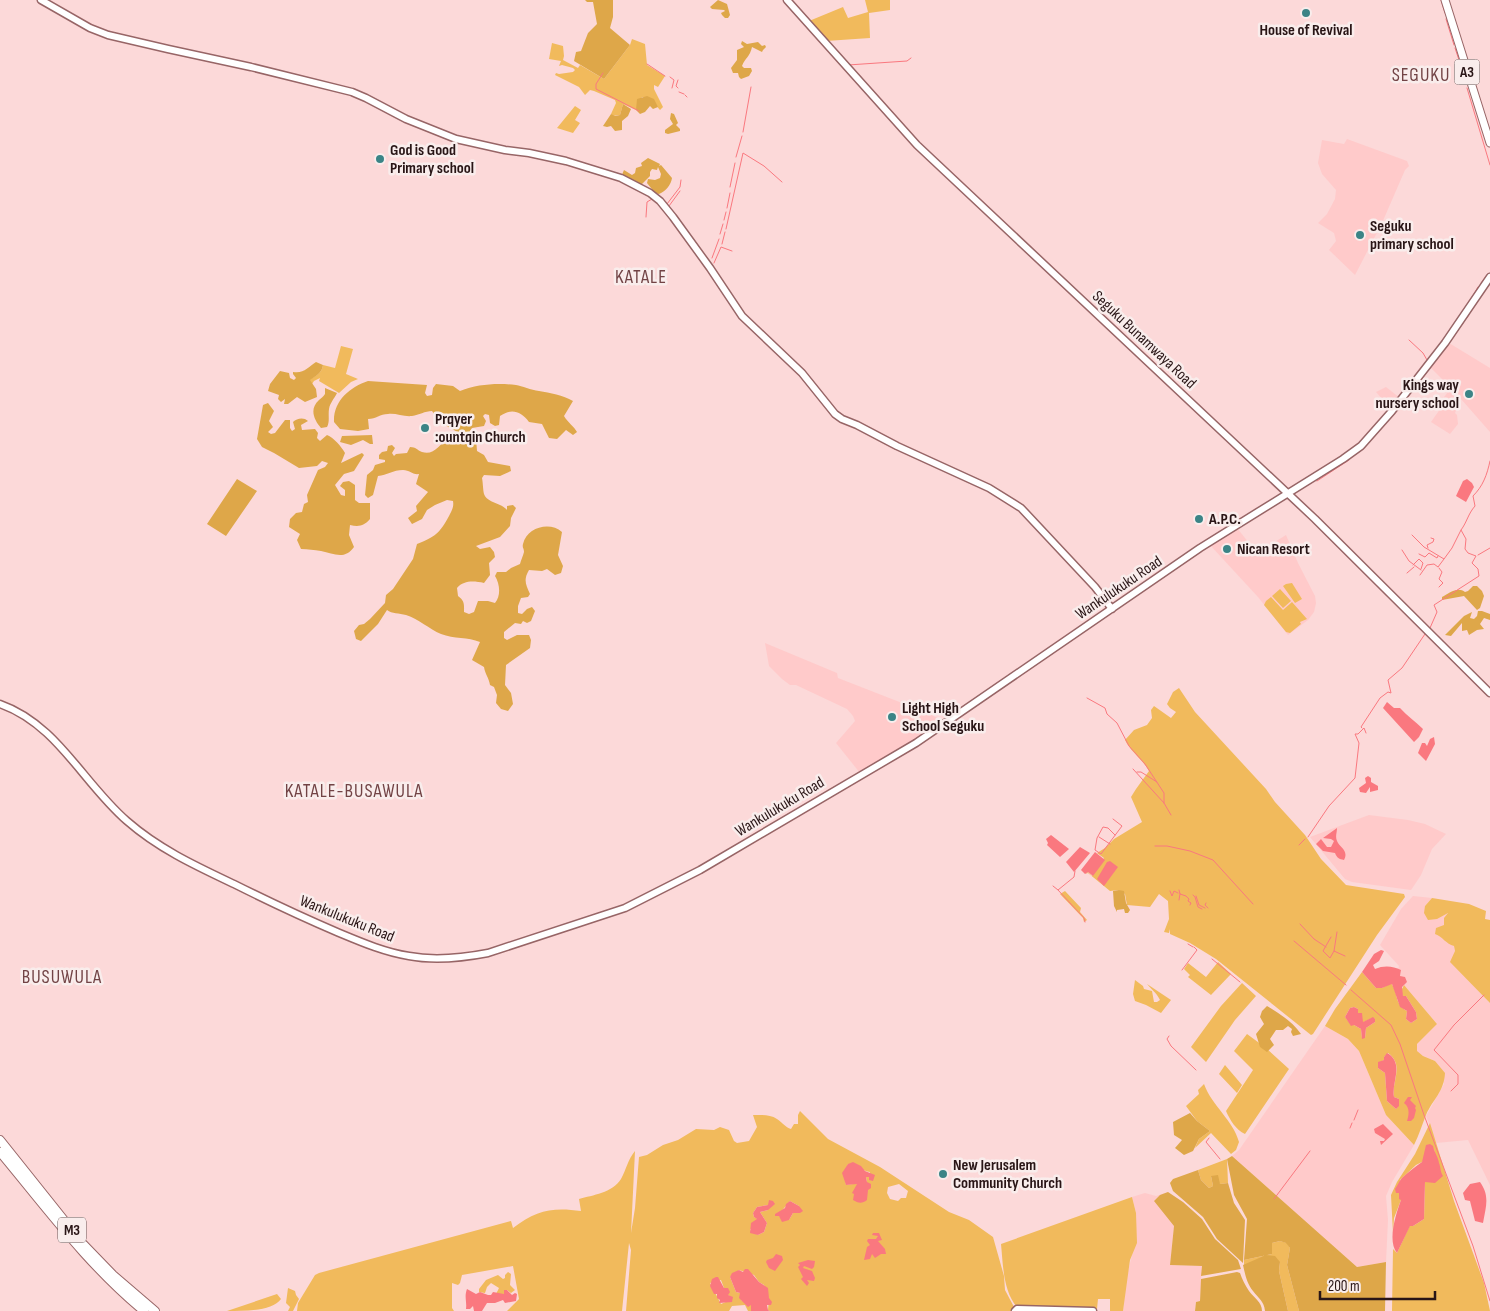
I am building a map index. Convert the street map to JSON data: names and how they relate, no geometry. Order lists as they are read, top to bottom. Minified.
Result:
{"streets":{"highway":["M3"],"main road":["A3","Seguku Bunamwaya Road","Wankulukuku Road"]},"crossings":[["Seguku Bunamwaya Road","Wankulukuku Road"]],"districts":["SEGUKU","KATALE","KATALE-BUSAWULA","BUSUWULA"],"places":["House of Revival","God is Good Primary school","Seguku primary school","Kings way nursery school","Prqyer :ountqin Church","A.P.C.","Nican Resort","Light High School Seguku","New Jerusalem Community Church"],"scale_bar":"200 m"}
